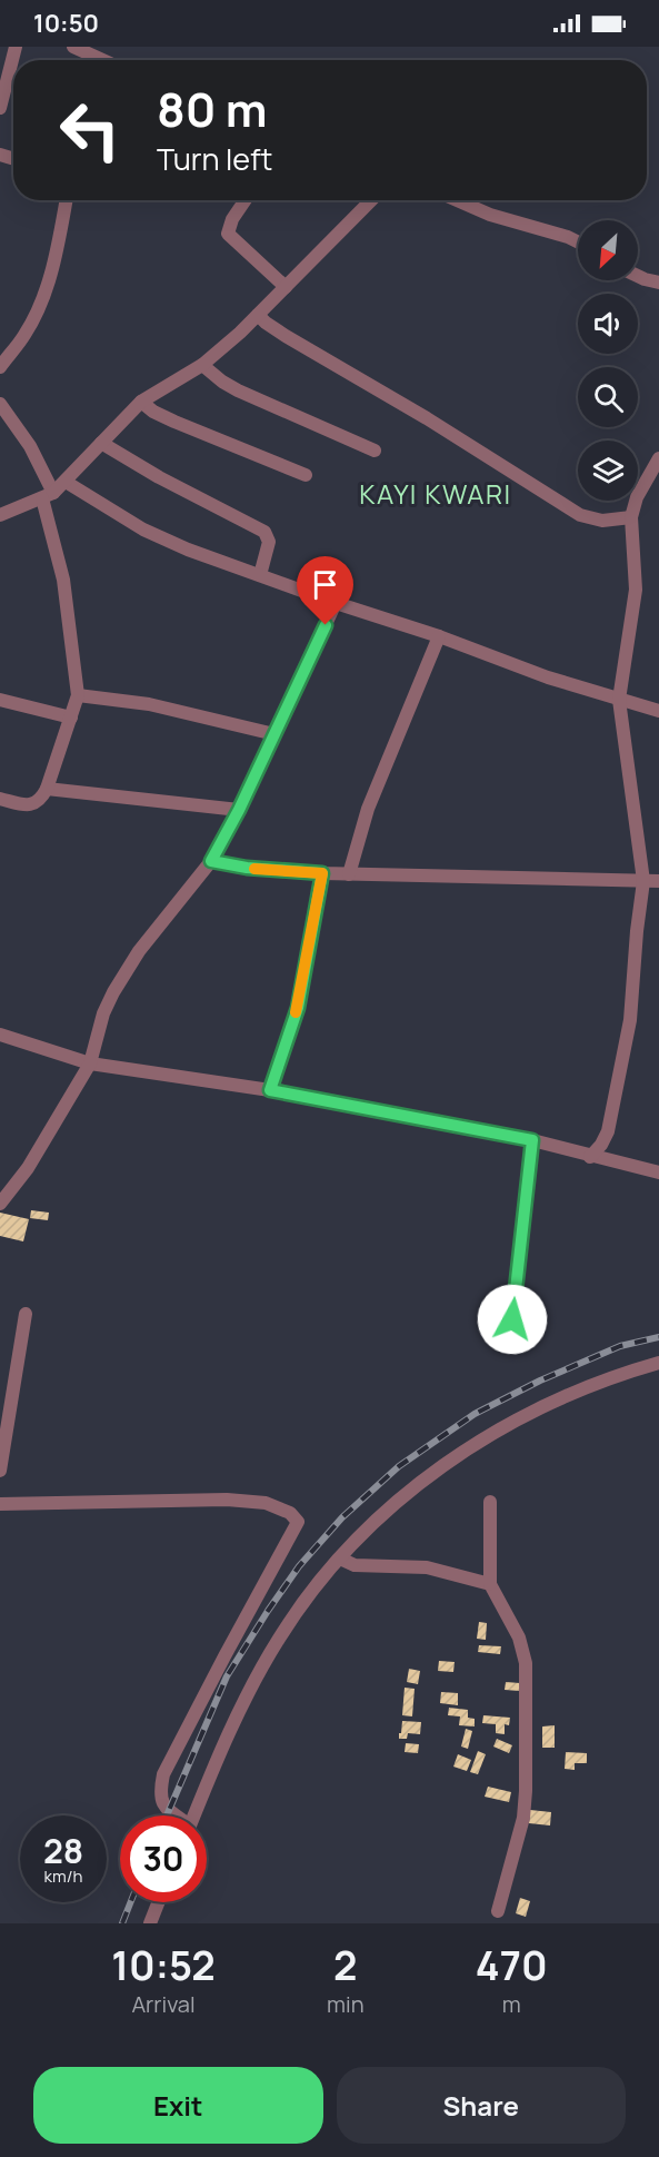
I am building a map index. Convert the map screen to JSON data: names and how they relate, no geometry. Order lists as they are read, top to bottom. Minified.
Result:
{"districts":["KAYI KWARI"],"north":"bottom left","page":{"status":"10:50","turn":["80 m","Turn left"],"speed":"28 km/h","limit":"30","eta":["10:52","Arrival","2","min","470","m"],"buttons":["Exit","Share"]}}
